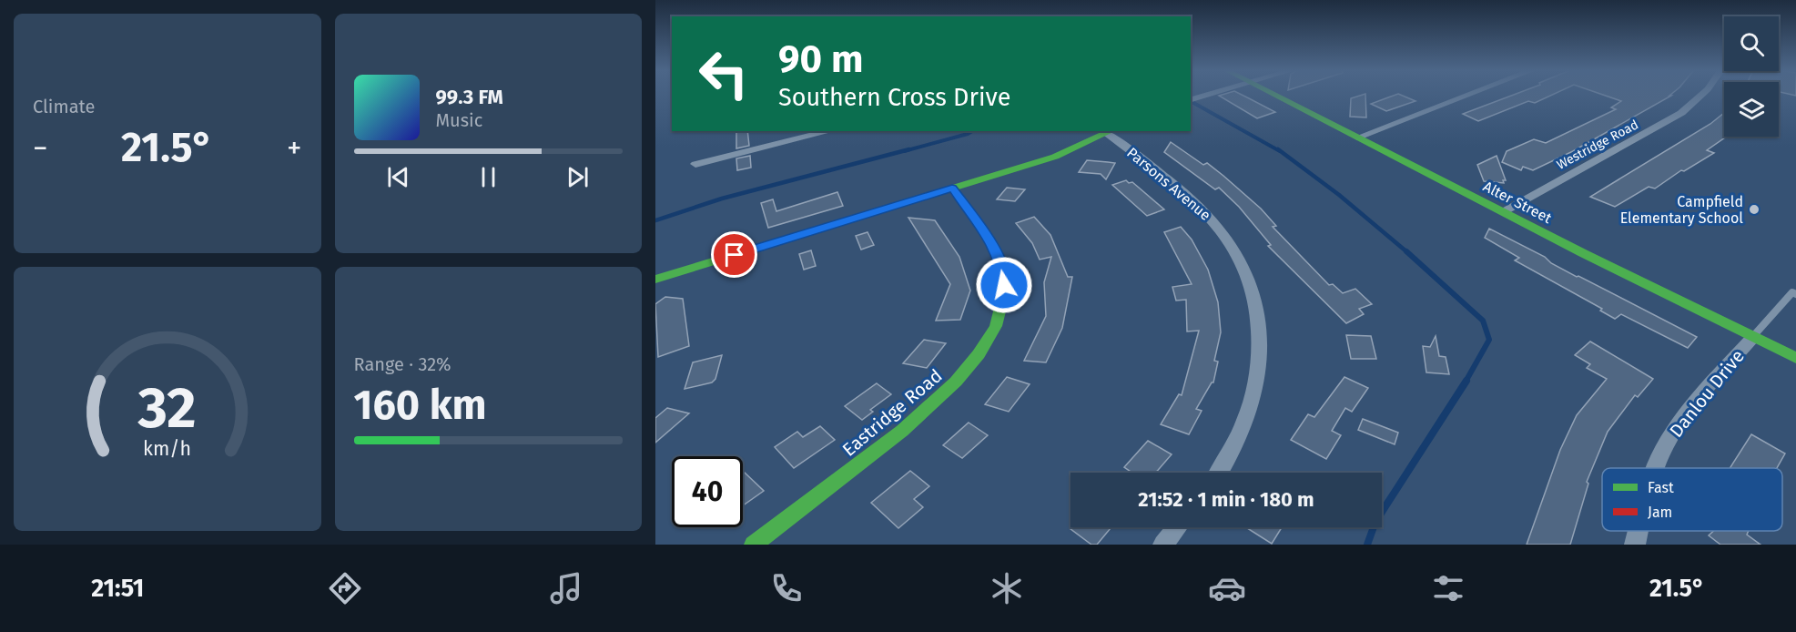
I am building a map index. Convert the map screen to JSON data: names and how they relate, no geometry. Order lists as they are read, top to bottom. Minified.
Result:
{"streets":{"street":["Westridge Road","Parsons Avenue","Alter Street","Danlou Drive","Eastridge Road"]},"crossings":[["Westridge Road","Alter Street"],["Alter Street","Danlou Drive"]],"places":["Campfield Elementary School"],"legend":["Fast","Jam"],"page":{"tile":["Climate",["Range · 32%","160 km"]],"turn":["90 m","Southern Cross Drive"],"song":["99.3 FM","Music"],"heat":["−","21.5°","+"],"limit":"40","trip":"21:52 · 1 min · 180 m","tabs":["21:51","21.5°"],"gauge":["32","km/h"]}}
